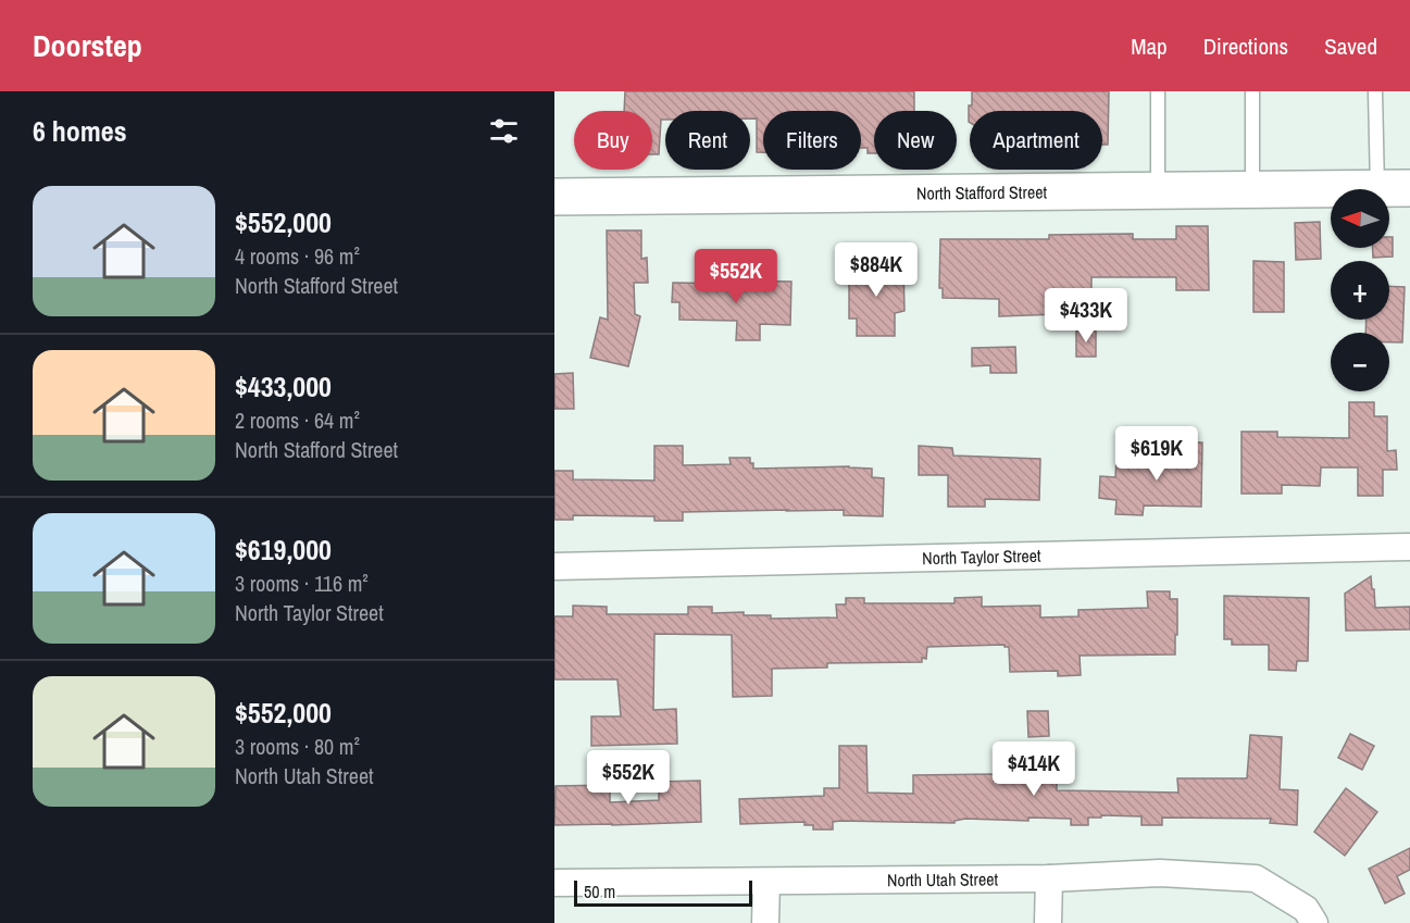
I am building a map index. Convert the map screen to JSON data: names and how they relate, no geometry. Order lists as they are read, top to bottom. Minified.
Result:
{"streets":{"street":["North Stafford Street","North Taylor Street","North Utah Street"]},"scale_bar":"50 m","north":"left","page":{"header":"Doorstep","nav":["Map","Directions","Saved"],"heading":"6 homes","chip":["Buy","Rent","Filters","New","Apartment"],"list":[{"name":"$552,000","note":"4 rooms · 96 m² · North Stafford Street"},{"name":"$433,000","note":"2 rooms · 64 m² · North Stafford Street"},{"name":"$619,000","note":"3 rooms · 116 m² · North Taylor Street"},{"name":"$552,000","note":"3 rooms · 80 m² · North Utah Street"}],"map_buttons":["+","−"],"price":["$884K","$552K","$433K","$619K","$414K","$552K"],"scale":"50 m"}}
